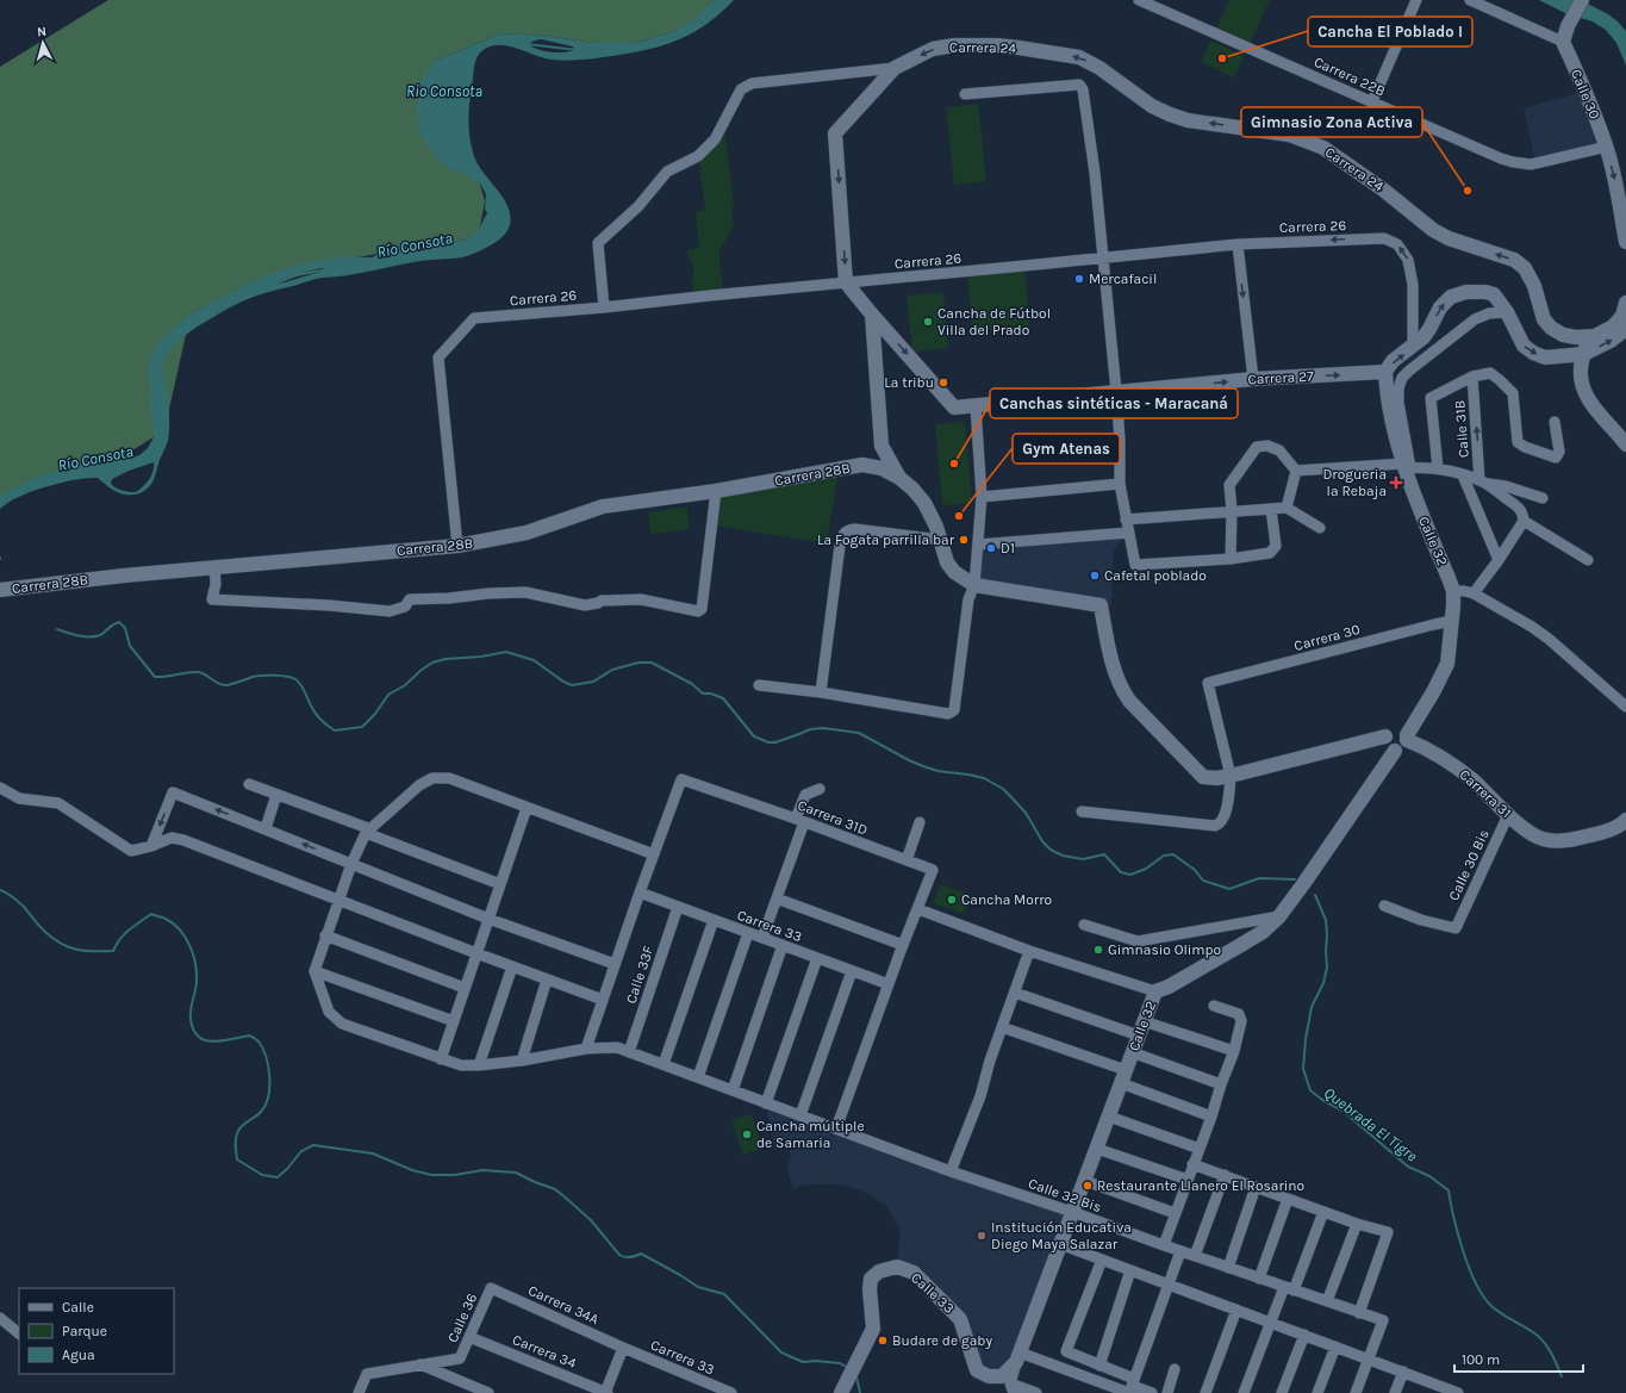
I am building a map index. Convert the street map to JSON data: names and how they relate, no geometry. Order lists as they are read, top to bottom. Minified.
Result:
{"streets":{"street":["Carrera 24","Carrera 22B","Calle 30","Carrera 26","Carrera 27","Calle 31B","Carrera 28B","Calle 32","Carrera 30","Carrera 31","Carrera 31D","Calle 30 Bis","Carrera 33","Calle 33F","Calle 32 Bis","Calle 33","Carrera 34A","Calle 36","Carrera 34"]},"crossings":[["Carrera 24","Carrera 26"],["Carrera 22B","Calle 30"],["Carrera 26","Carrera 28B"],["Carrera 27","Calle 32"],["Calle 32","Carrera 30"],["Calle 32","Carrera 31"],["Calle 32","Calle 32 Bis"],["Calle 32","Calle 33"],["Carrera 31","Calle 30 Bis"],["Carrera 33","Calle 33F"],["Carrera 33","Carrera 34A"],["Calle 33F","Calle 32 Bis"],["Carrera 34A","Calle 36"],["Calle 36","Carrera 34"]],"one_way":["Carrera 27","Calle 31B"],"water":["Rio Consota","Río Consota","Quebrada El Tigre"],"places":{"other":["Cancha El Poblado I","Gimnasio Zona Activa","Mercafacil","Cancha de Fútbol Villa del Prado","La tribu","Canchas sintéticas - Maracaná","Gym Atenas","La Fogata parrilla bar","D1","Cafetal poblado","Cancha Morro","Gimnasio Olimpo","Cancha múltiple de Samaria","Restaurante Llanero El Rosarino","Institución Educativa Diego Maya Salazar","Budare de gaby"],"health":["Drogueria la Rebaja"]},"legend":["Calle","Parque","Agua"],"scale_bar":"100 m","north":"top"}
